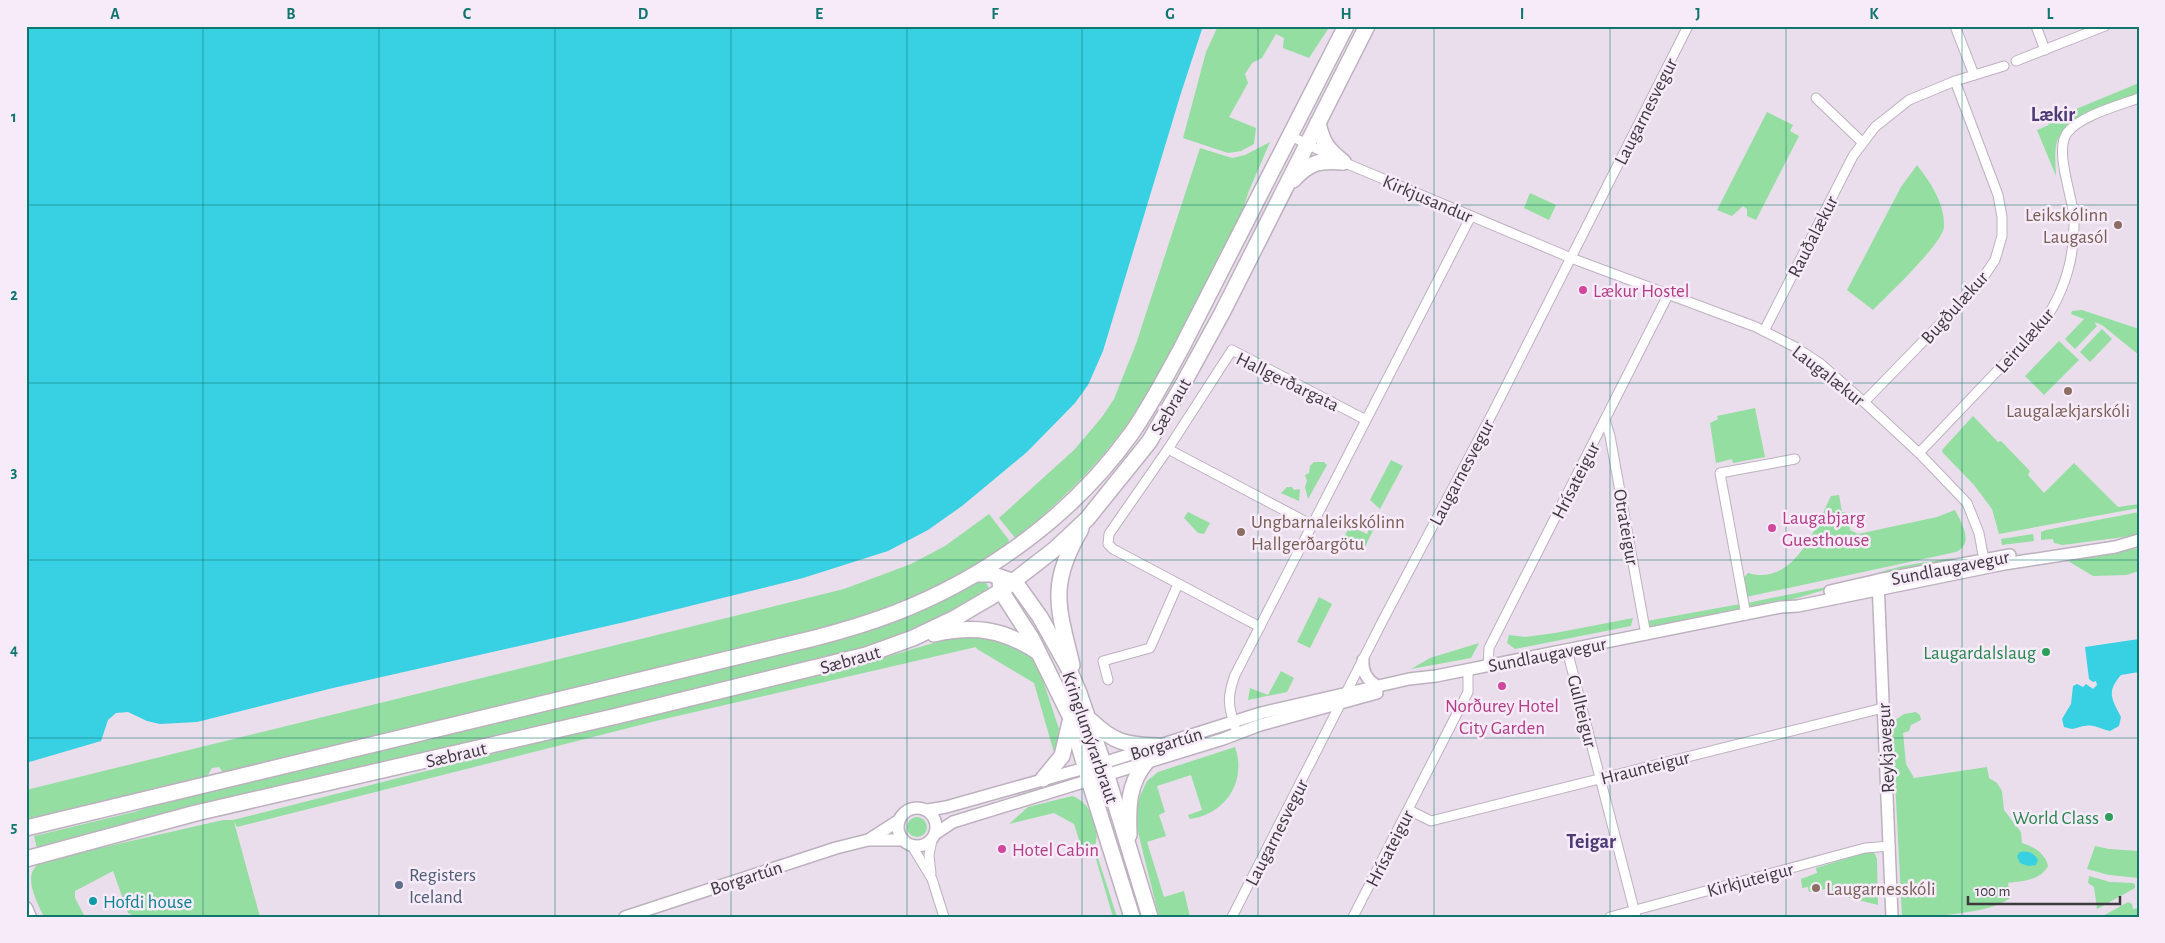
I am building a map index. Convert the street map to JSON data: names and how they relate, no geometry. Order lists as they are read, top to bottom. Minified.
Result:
{"streets":{"main road":["Sæbraut","Kringlumýrarbraut"],"street":["Laugarnesvegur","Kirkjusandur","Rauðalækur","Bugðulækur","Leirulækur","Laugalækur","Hallgerðargata","Hrísateigur","Otrateigur","Sundlaugavegur","Gullteigur","Borgartún","Reykjavegur","Hraunteigur","Kirkjuteigur"]},"crossings":[["Laugarnesvegur","Kirkjusandur"],["Laugarnesvegur","Laugalækur"],["Laugarnesvegur","Sundlaugavegur"],["Laugarnesvegur","Borgartún"],["Kirkjusandur","Laugalækur"],["Kirkjusandur","Sæbraut"],["Rauðalækur","Bugðulækur"],["Rauðalækur","Laugalækur"],["Bugðulækur","Laugalækur"],["Leirulækur","Laugalækur"],["Laugalækur","Hrísateigur"],["Laugalækur","Sundlaugavegur"],["Sæbraut","Kringlumýrarbraut"],["Hrísateigur","Otrateigur"],["Hrísateigur","Sundlaugavegur"],["Hrísateigur","Hraunteigur"],["Otrateigur","Sundlaugavegur"],["Sundlaugavegur","Gullteigur"],["Sundlaugavegur","Borgartún"],["Sundlaugavegur","Reykjavegur"],["Gullteigur","Hraunteigur"],["Gullteigur","Kirkjuteigur"],["Kringlumýrarbraut","Borgartún"],["Reykjavegur","Hraunteigur"],["Reykjavegur","Kirkjuteigur"]],"districts":["Lækir","Teigar"],"places":["Leikskólinn Laugasól","Lækur Hostel","Laugalækjarskóli","Laugabjarg Guesthouse","Ungbarnaleikskólinn Hallgerðargötu","Laugardalslaug","Norðurey Hotel City Garden","World Class","Hotel Cabin","Registers Iceland","Laugarnesskóli","Hofdi house"],"scale_bar":"100 m","grid":{"columns":["A","B","C","D","E","F","G","H","I","J","K","L"],"rows":["1","2","3","4","5"]}}
